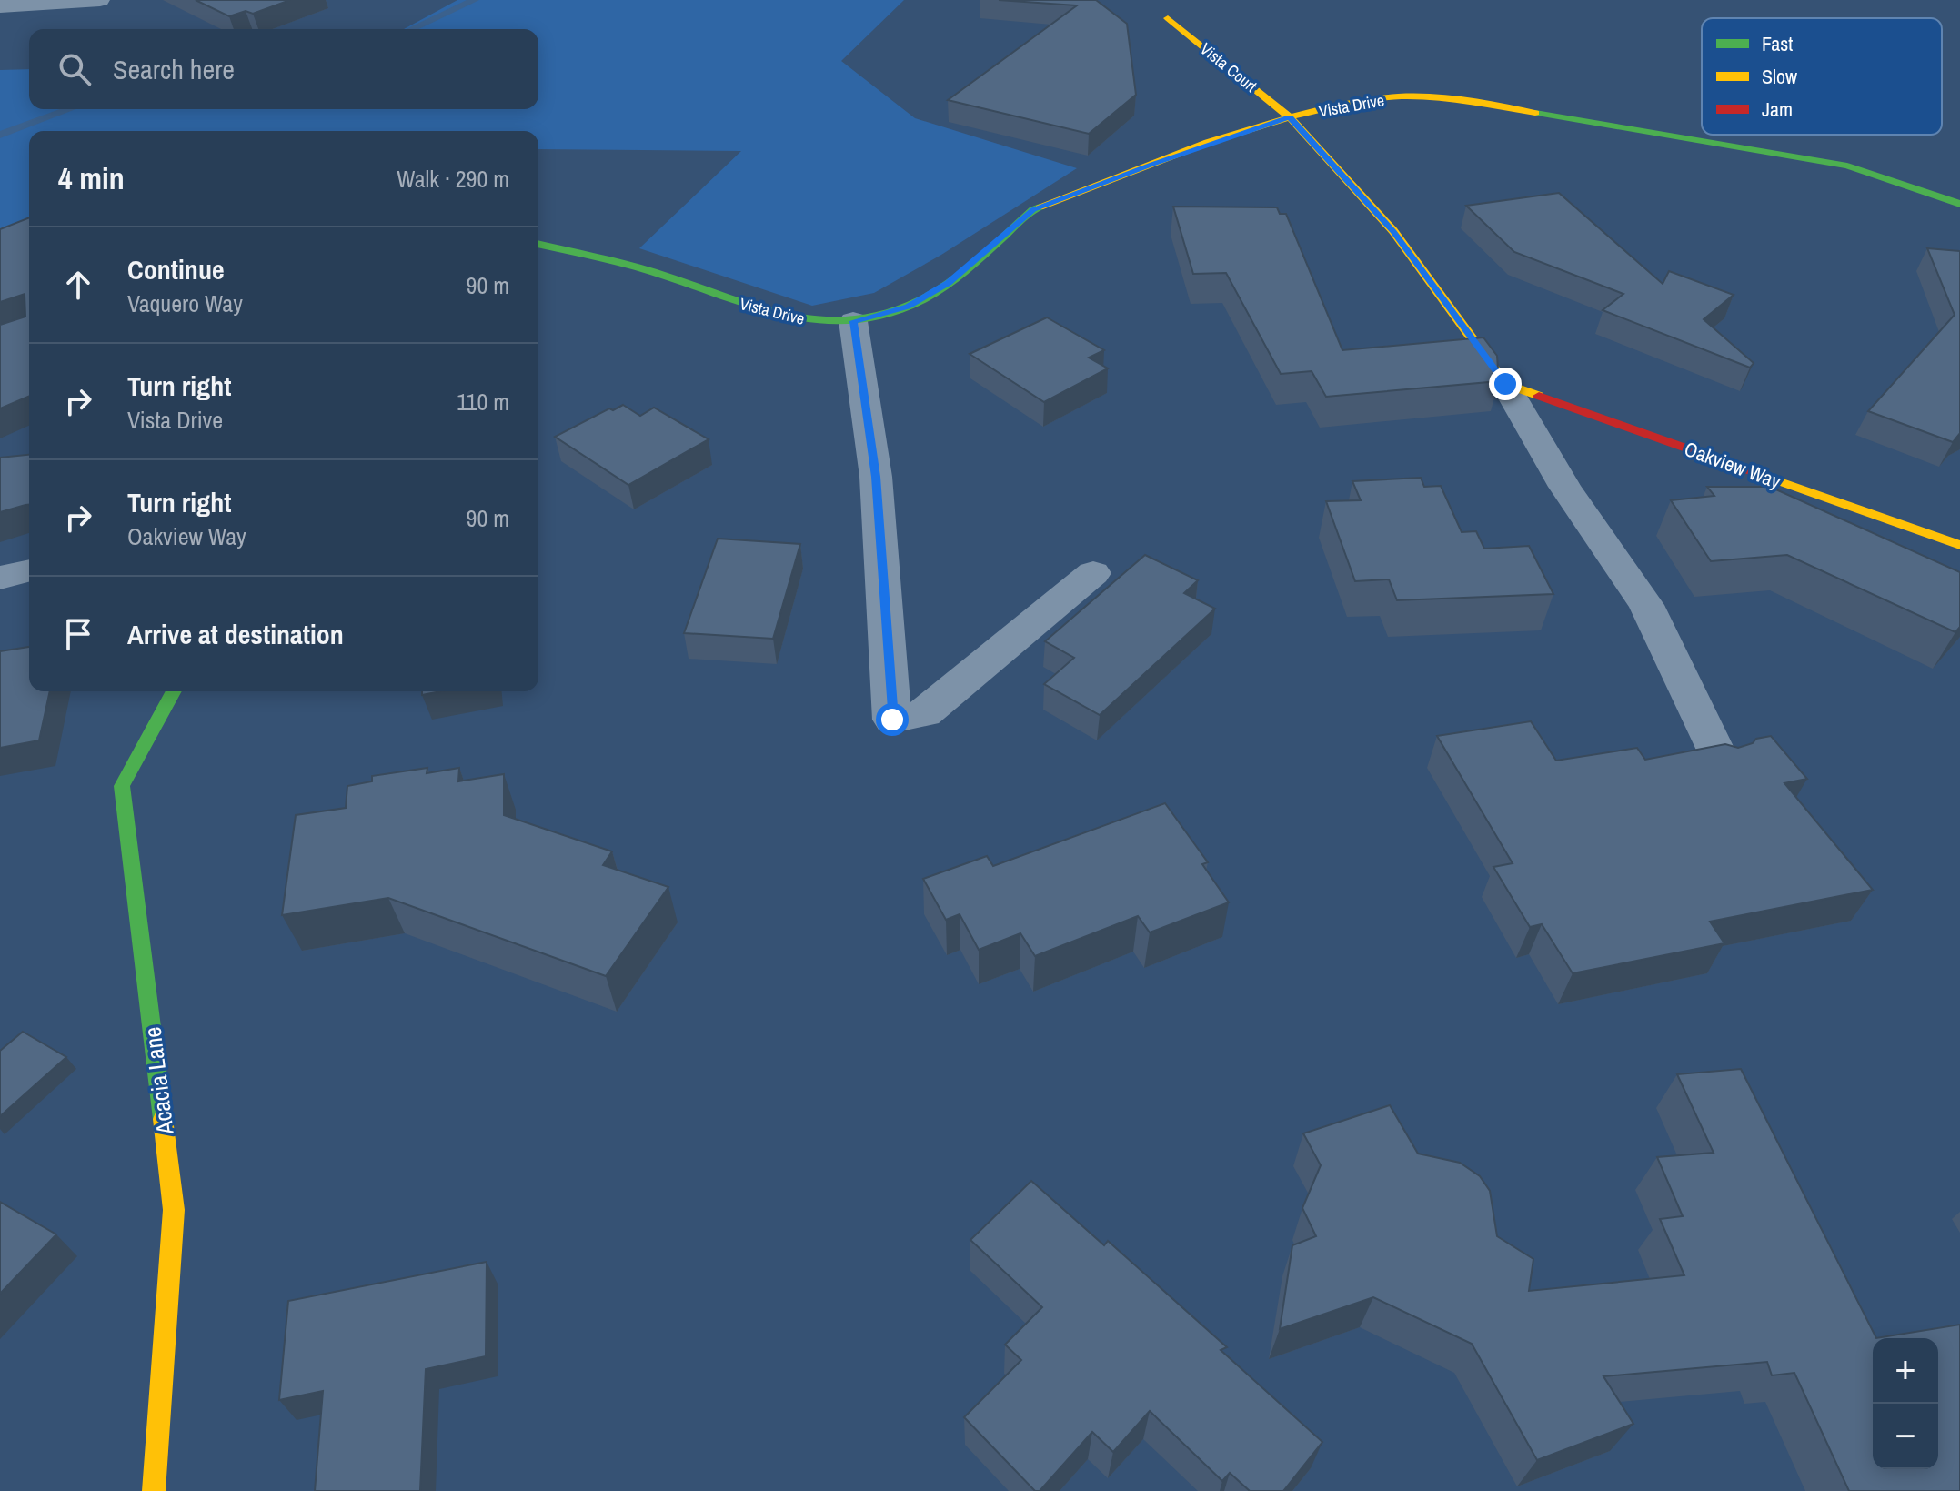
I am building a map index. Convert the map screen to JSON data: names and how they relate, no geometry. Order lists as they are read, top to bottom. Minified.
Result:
{"streets":{"street":["Vista Court","Vista Drive","Oakview Way","Acacia Lane"]},"crossings":[["Vista Court","Vista Drive"]],"legend":["Fast","Slow","Jam"],"page":{"search":"Search here","heading":["4 min","Walk · 290 m"],"list":[["Continue","Vaquero Way","90 m"],["Turn right","Vista Drive","110 m"],["Turn right","Oakview Way","90 m"],"Arrive at destination"],"map_buttons":["+","−"]}}
